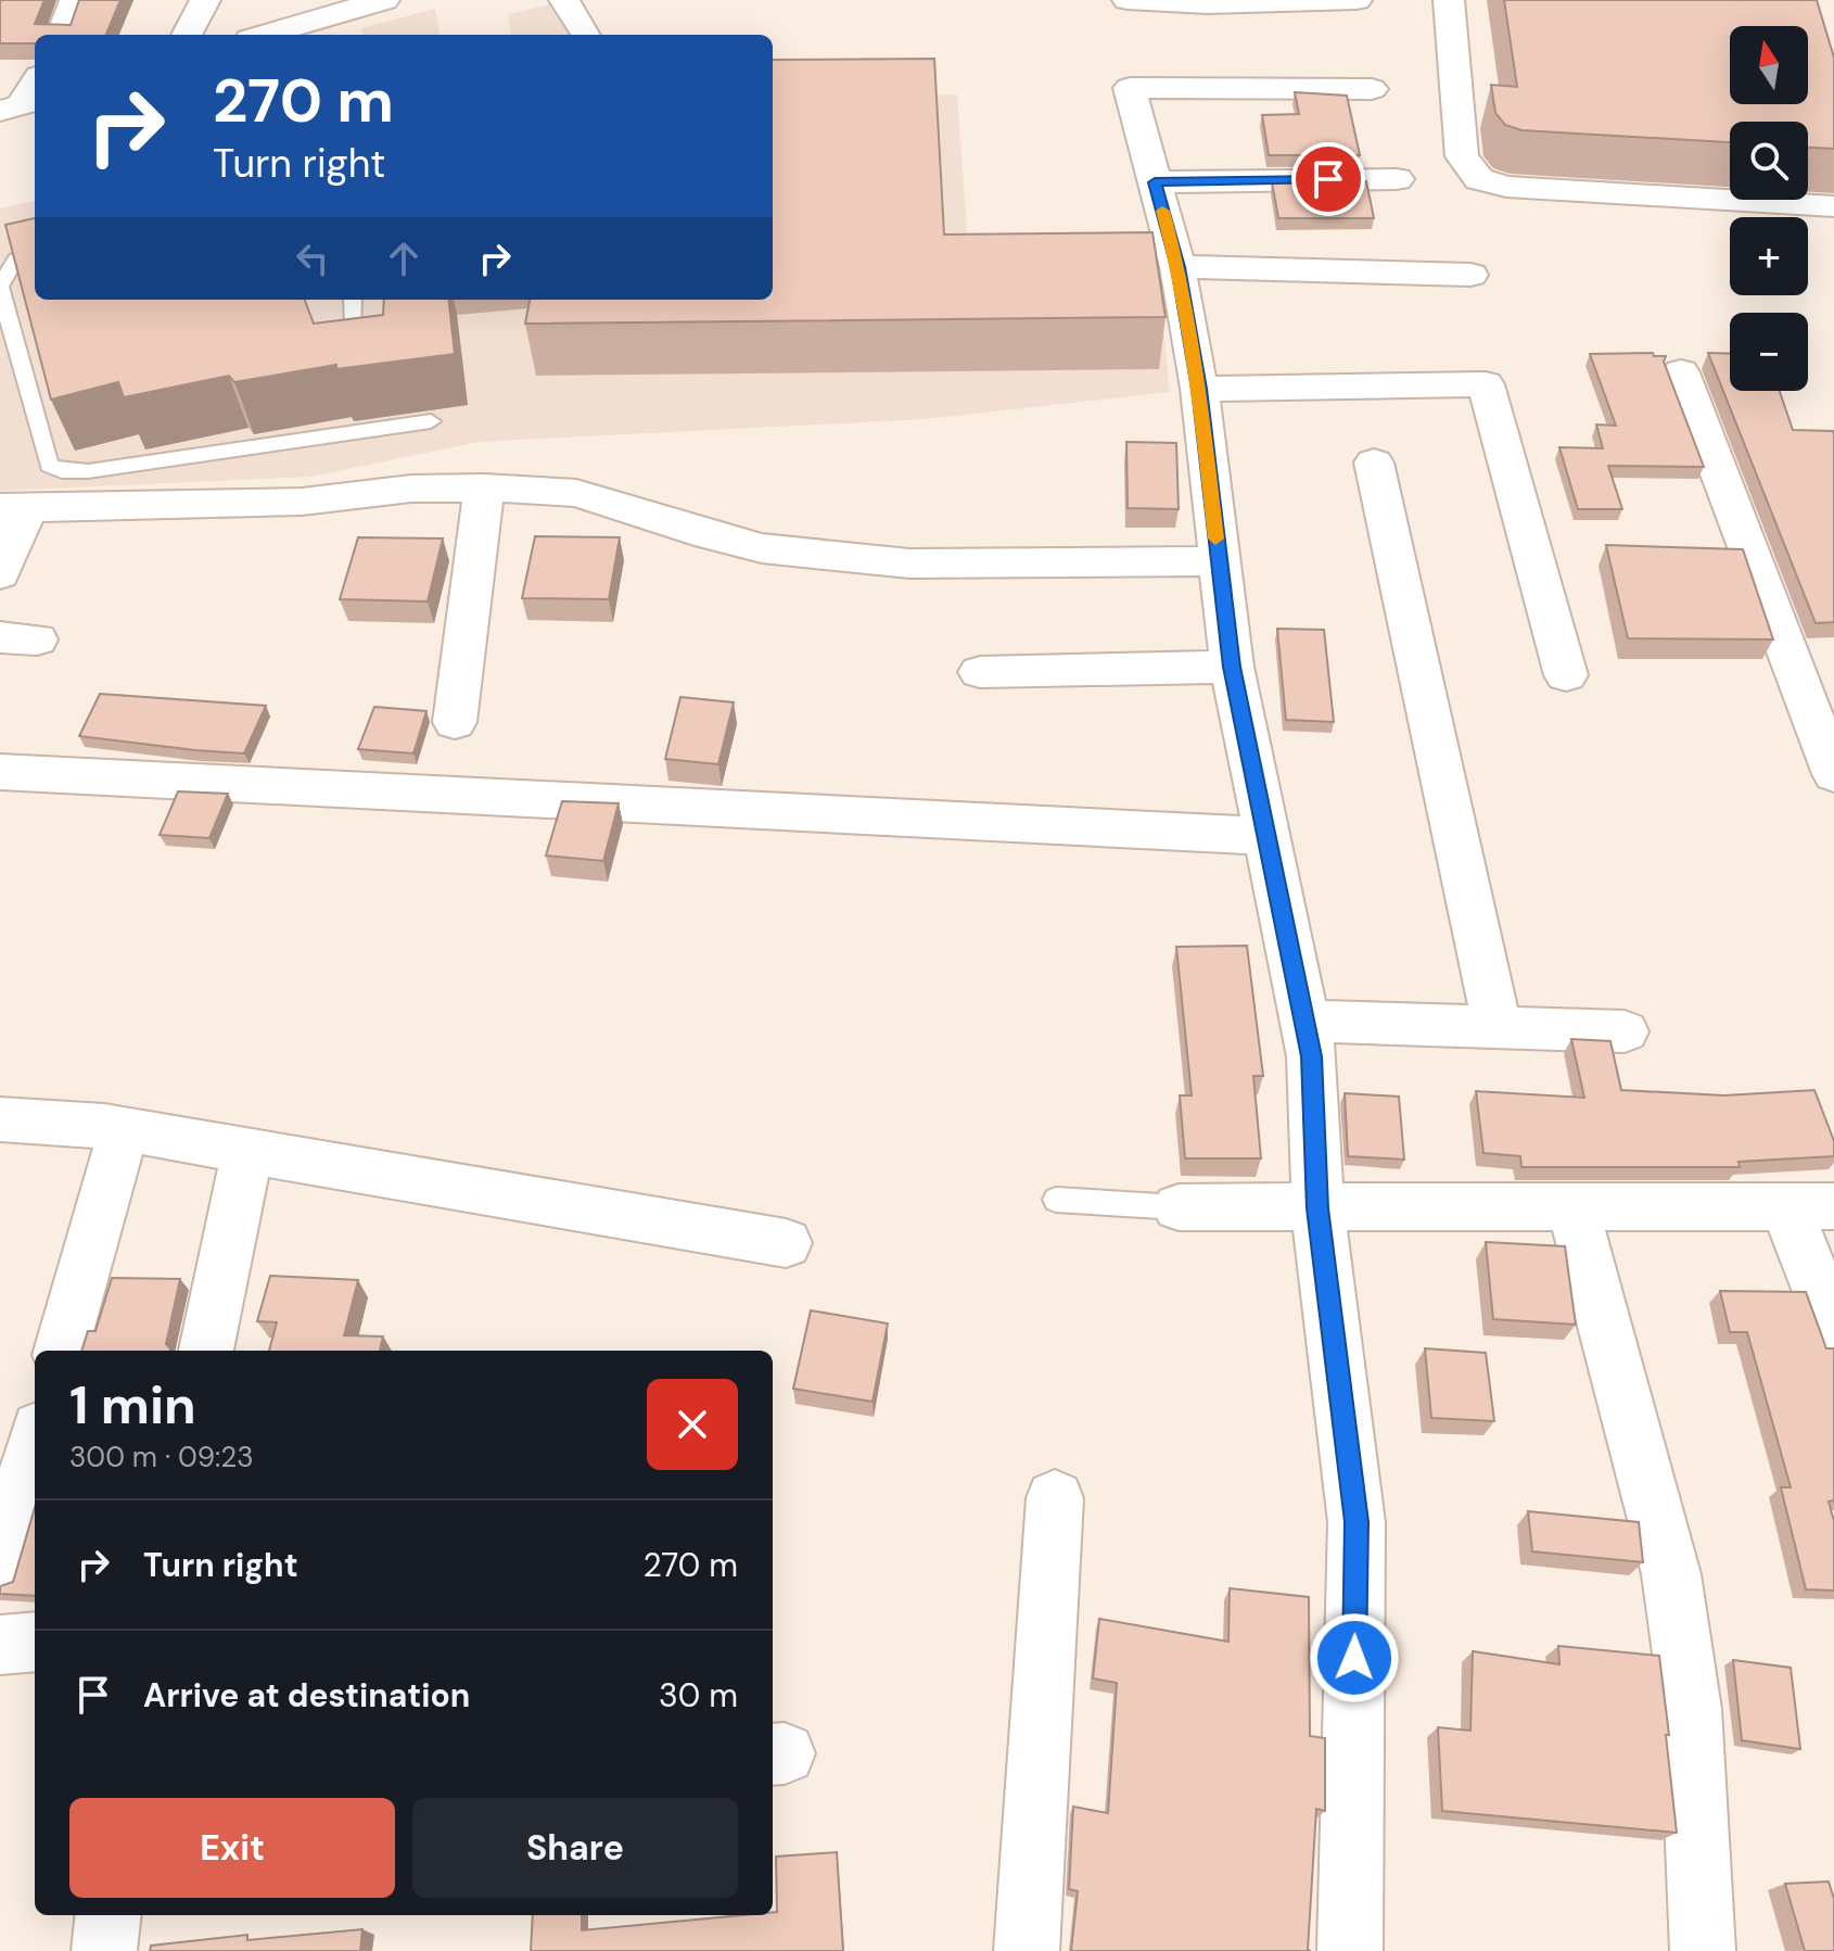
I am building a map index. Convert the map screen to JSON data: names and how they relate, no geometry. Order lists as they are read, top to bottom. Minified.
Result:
{"north":"top","page":{"map_buttons":["+","−"],"turn":["270 m","Turn right"],"heading":["1 min","300 m · 09:23"],"list":[{"name":"Turn right","value":"270 m"},{"name":"Arrive at destination","value":"30 m"}],"buttons":["Exit","Share"]}}
